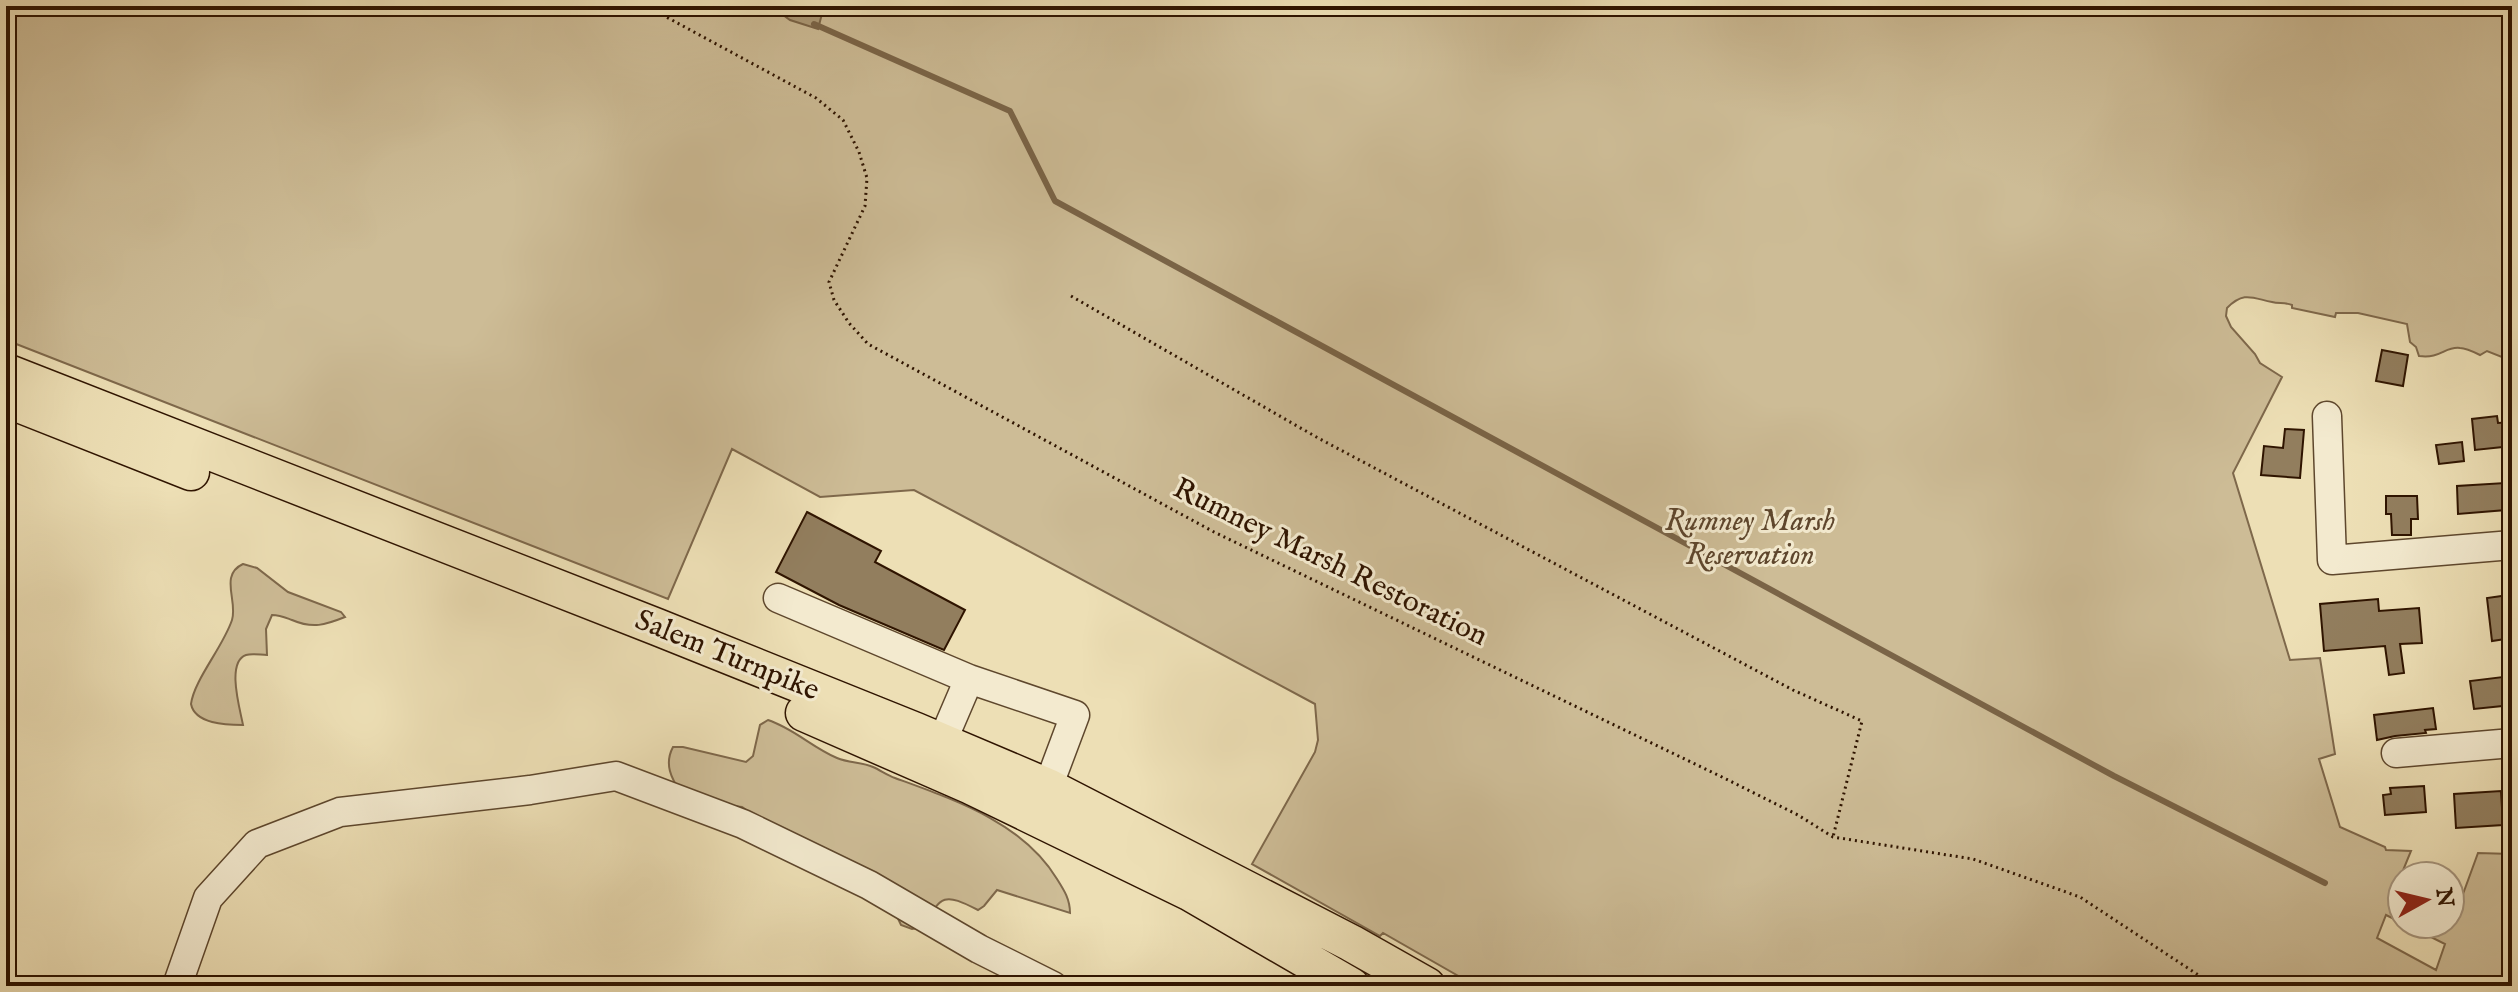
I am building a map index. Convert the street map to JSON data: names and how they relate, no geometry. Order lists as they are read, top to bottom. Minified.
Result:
{"streets":{"main road":["Salem Turnpike"],"path":["Rumney Marsh Restoration"]},"parks":["Rumney Marsh Reservation"],"north":"right"}
